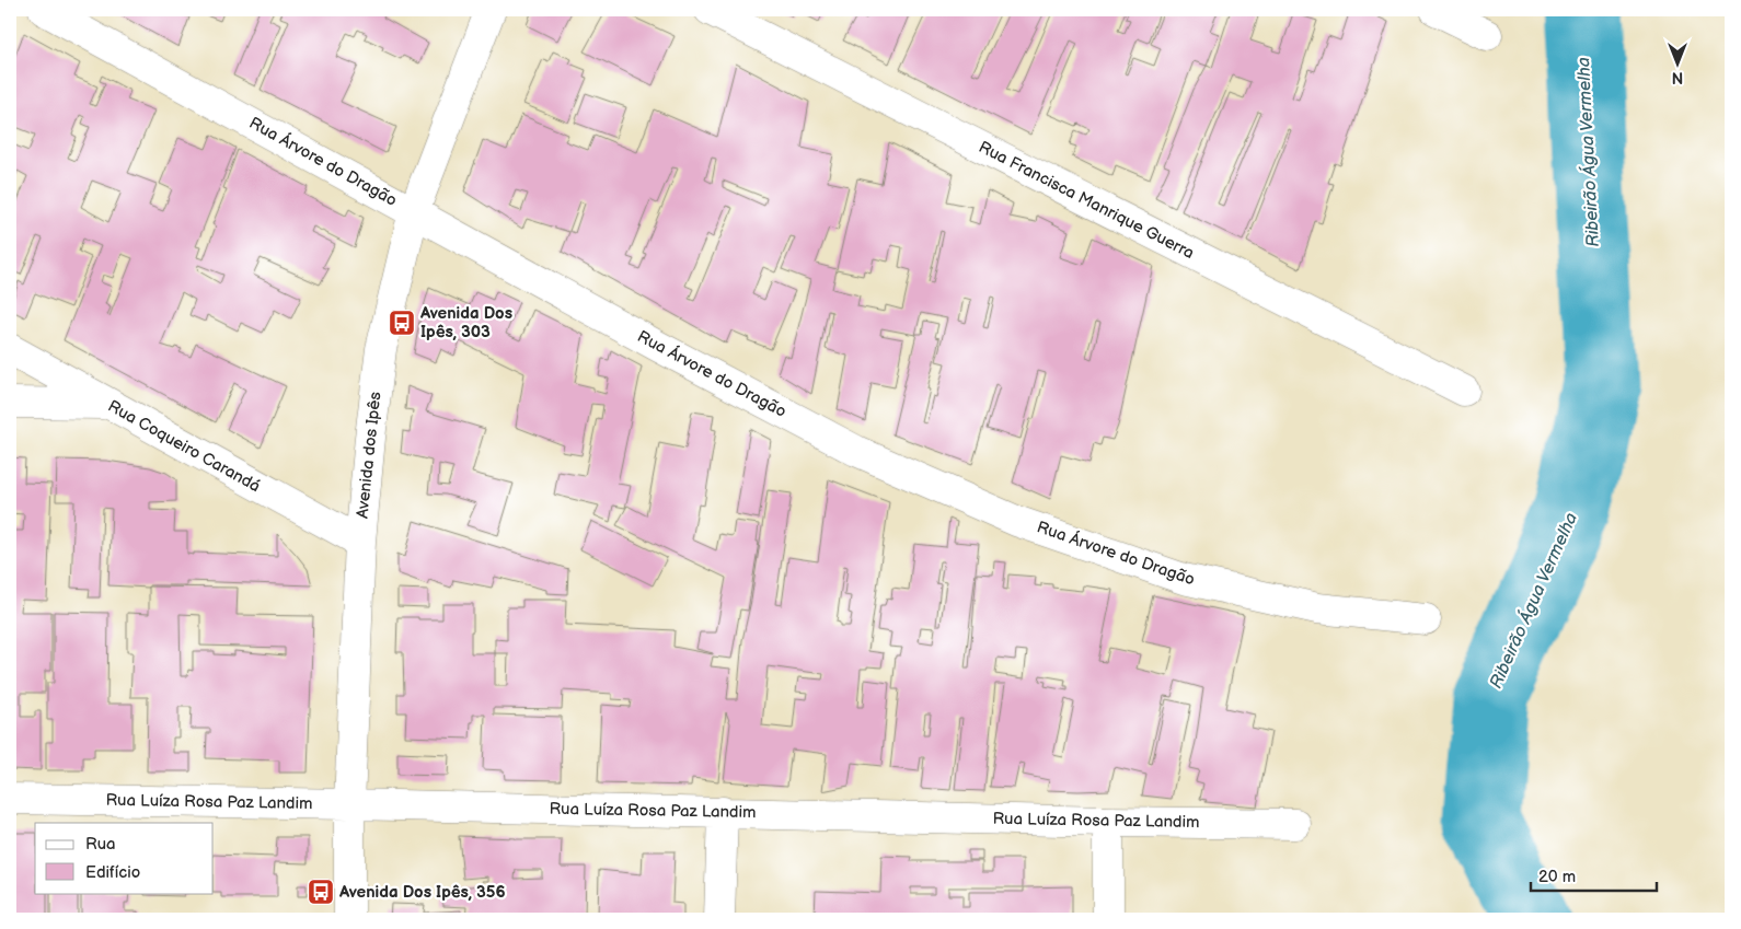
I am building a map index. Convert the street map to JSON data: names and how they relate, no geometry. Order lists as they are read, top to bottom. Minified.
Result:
{"streets":{"street":["Rua Árvore do Dragão","Rua Francisca Manrique Guerra","Rua Coqueiro Carandá","Avenida dos Ipês","Rua Luíza Rosa Paz Landim"]},"crossings":[["Rua Árvore do Dragão","Avenida dos Ipês"],["Rua Coqueiro Carandá","Avenida dos Ipês"],["Avenida dos Ipês","Rua Luíza Rosa Paz Landim"]],"water":["Ribeirão Água Vermelha"],"places":{"bus stop":["Avenida Dos Ipês, 303","Avenida Dos Ipês, 356"]},"legend":["Rua","Edifício"],"scale_bar":"20 m","north":"bottom"}
